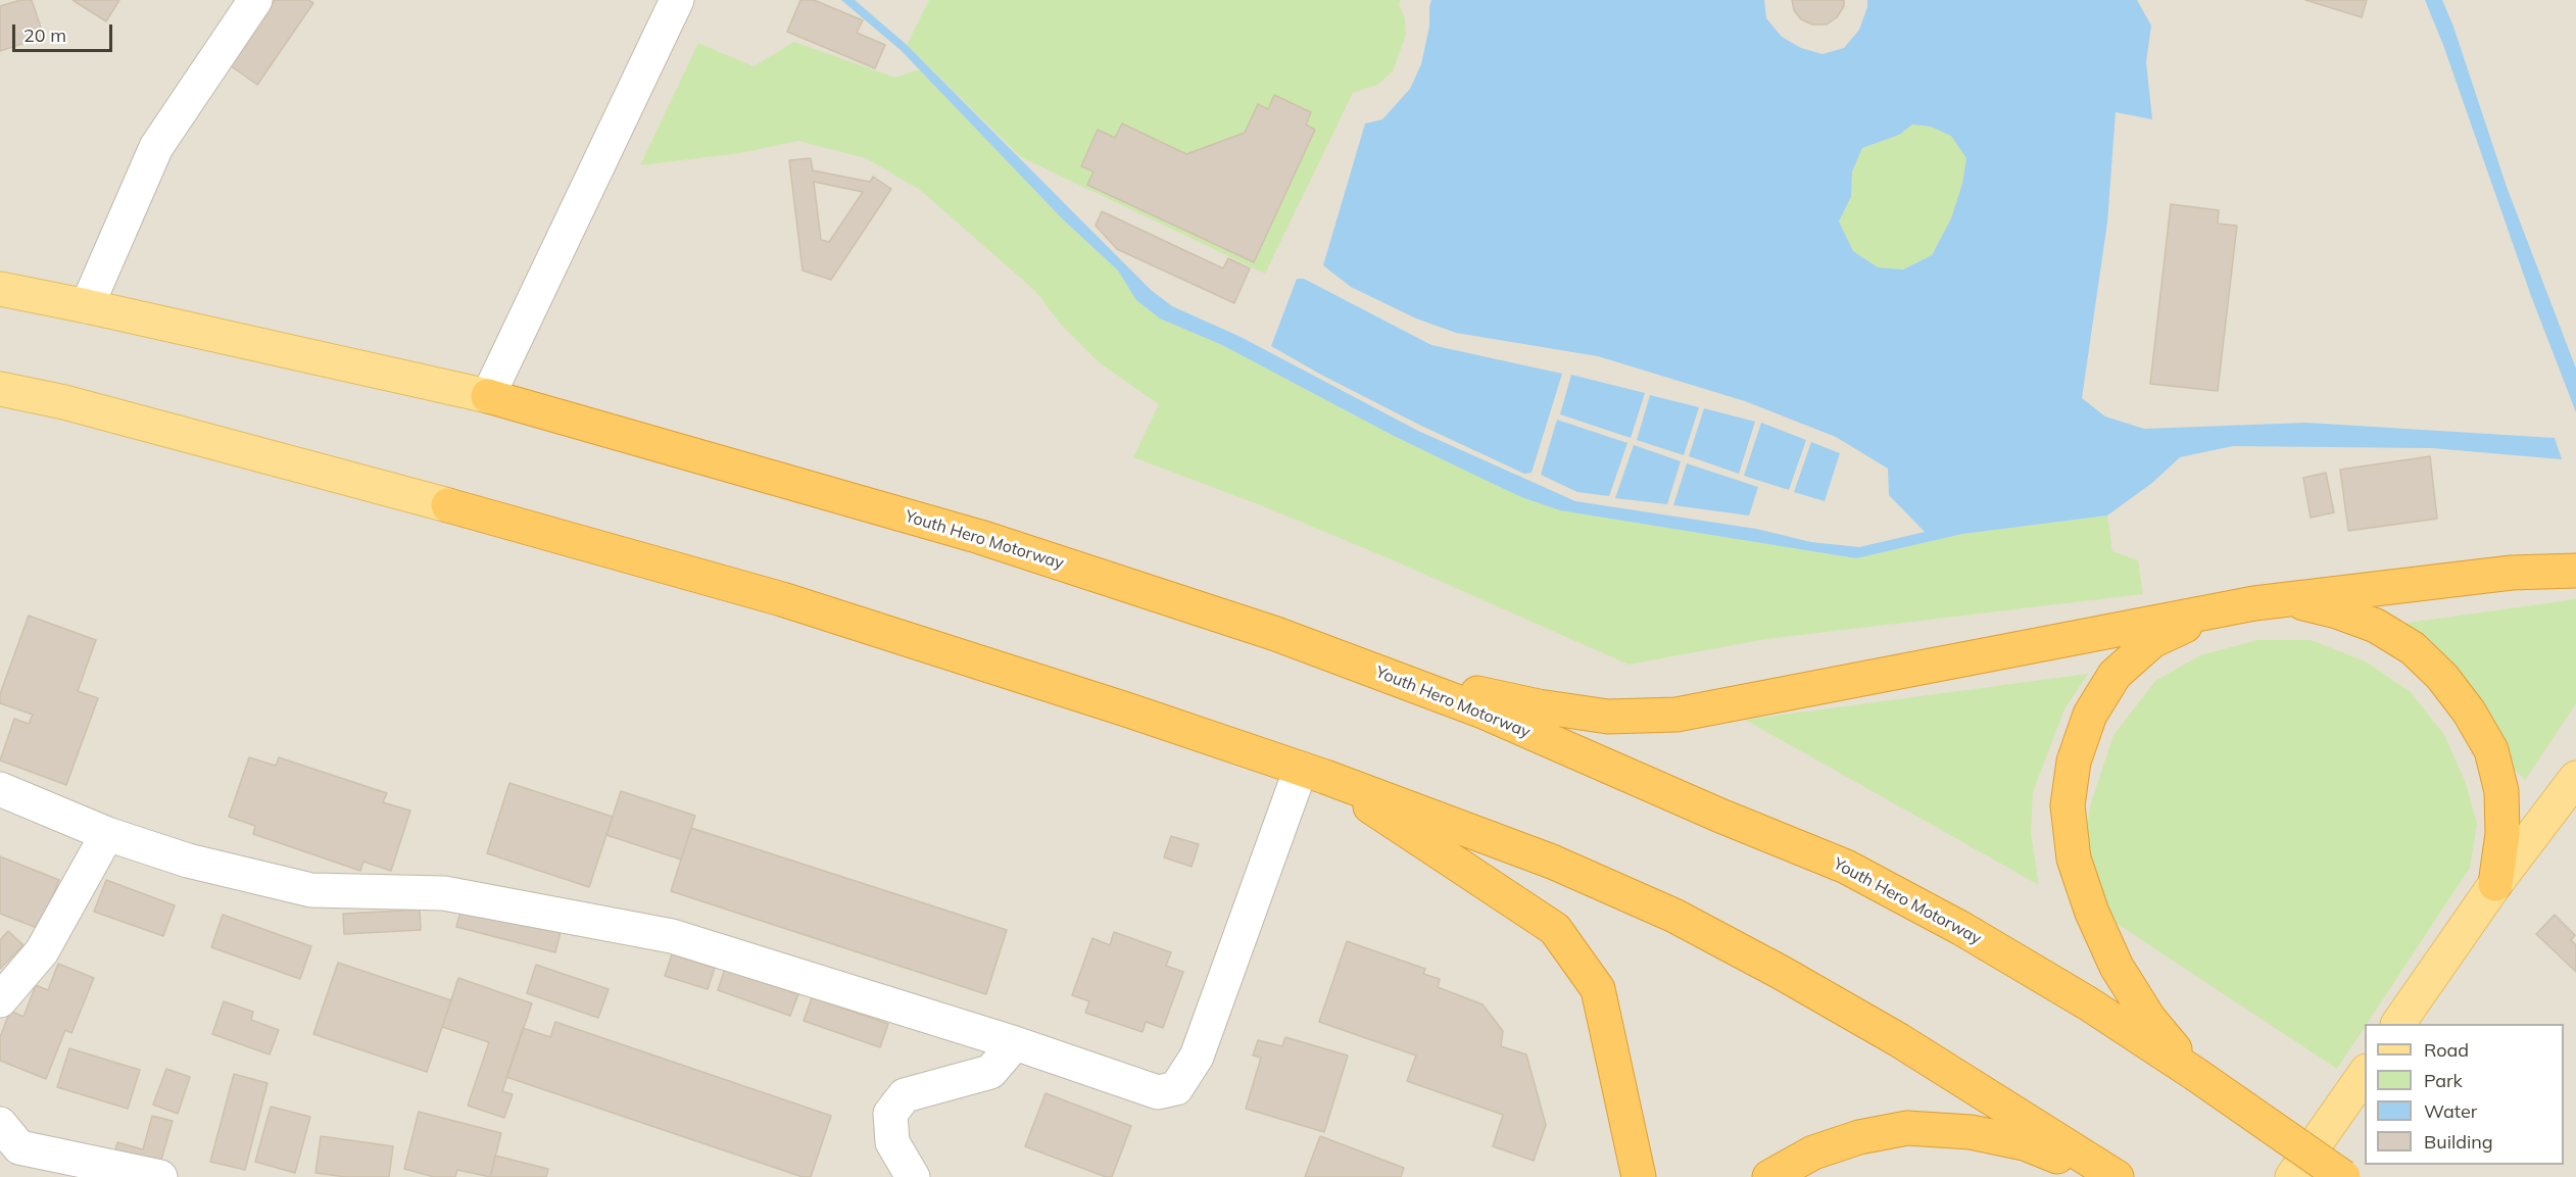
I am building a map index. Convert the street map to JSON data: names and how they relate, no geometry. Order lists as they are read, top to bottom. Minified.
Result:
{"streets":{"highway":["Youth Hero Motorway"]},"legend":["Road","Park","Water","Building"],"scale_bar":"20 m"}
